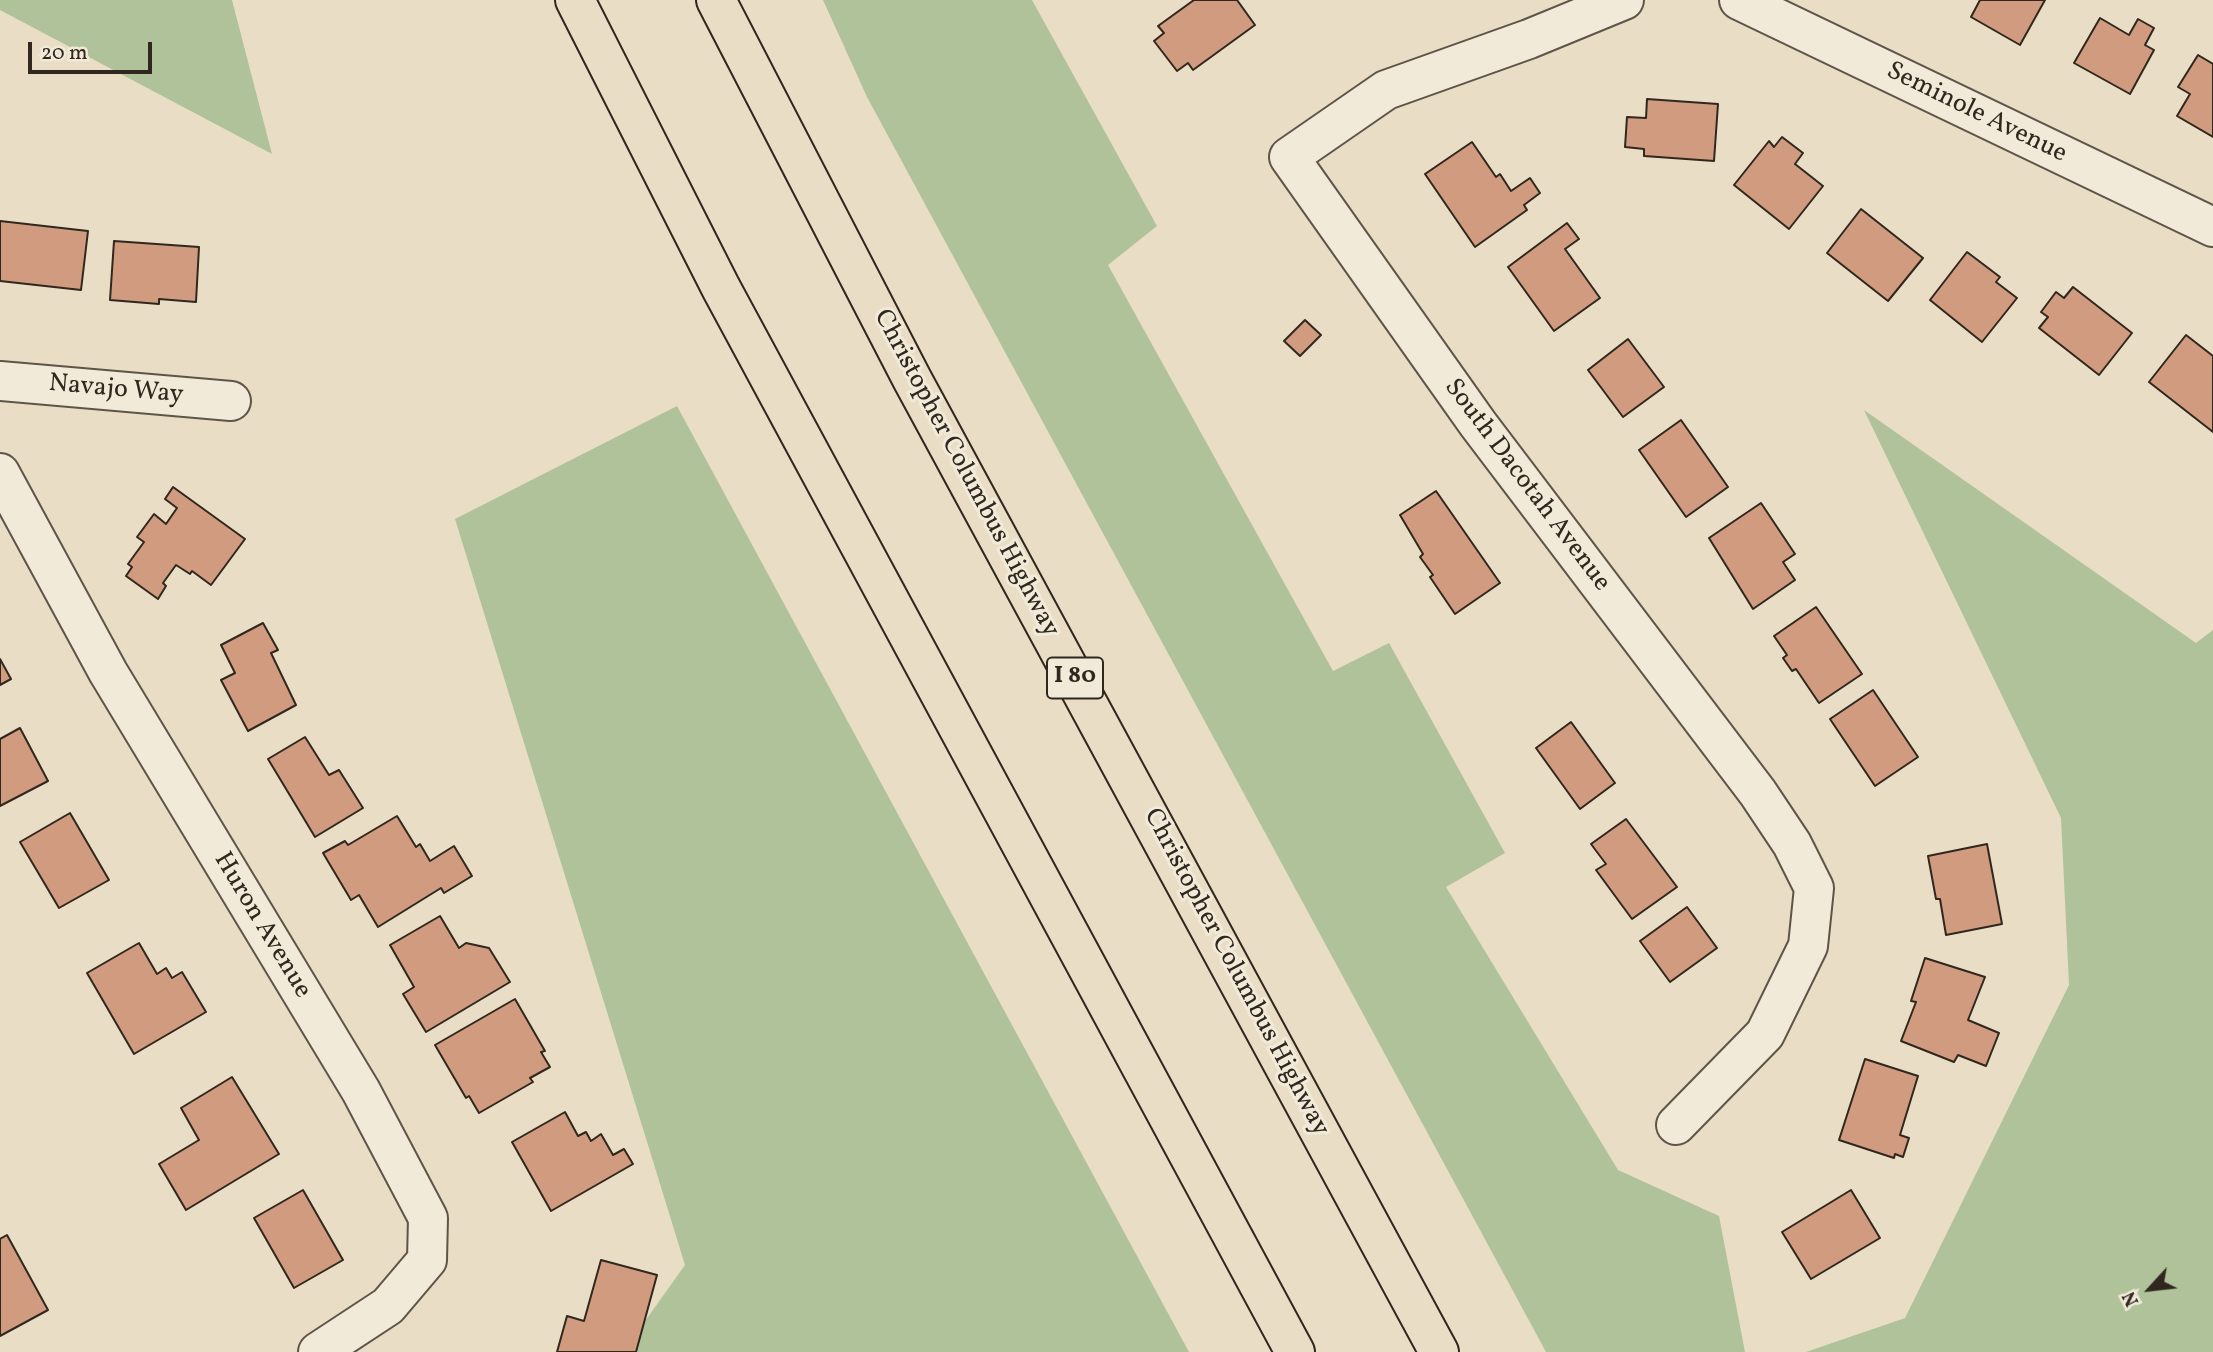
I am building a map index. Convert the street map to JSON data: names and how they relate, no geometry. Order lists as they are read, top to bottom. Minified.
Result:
{"streets":{"highway":["Christopher Columbus Highway","I 80"],"street":["Seminole Avenue","Navajo Way","South Dacotah Avenue","Huron Avenue"]},"scale_bar":"20 m","north":"bottom left"}
